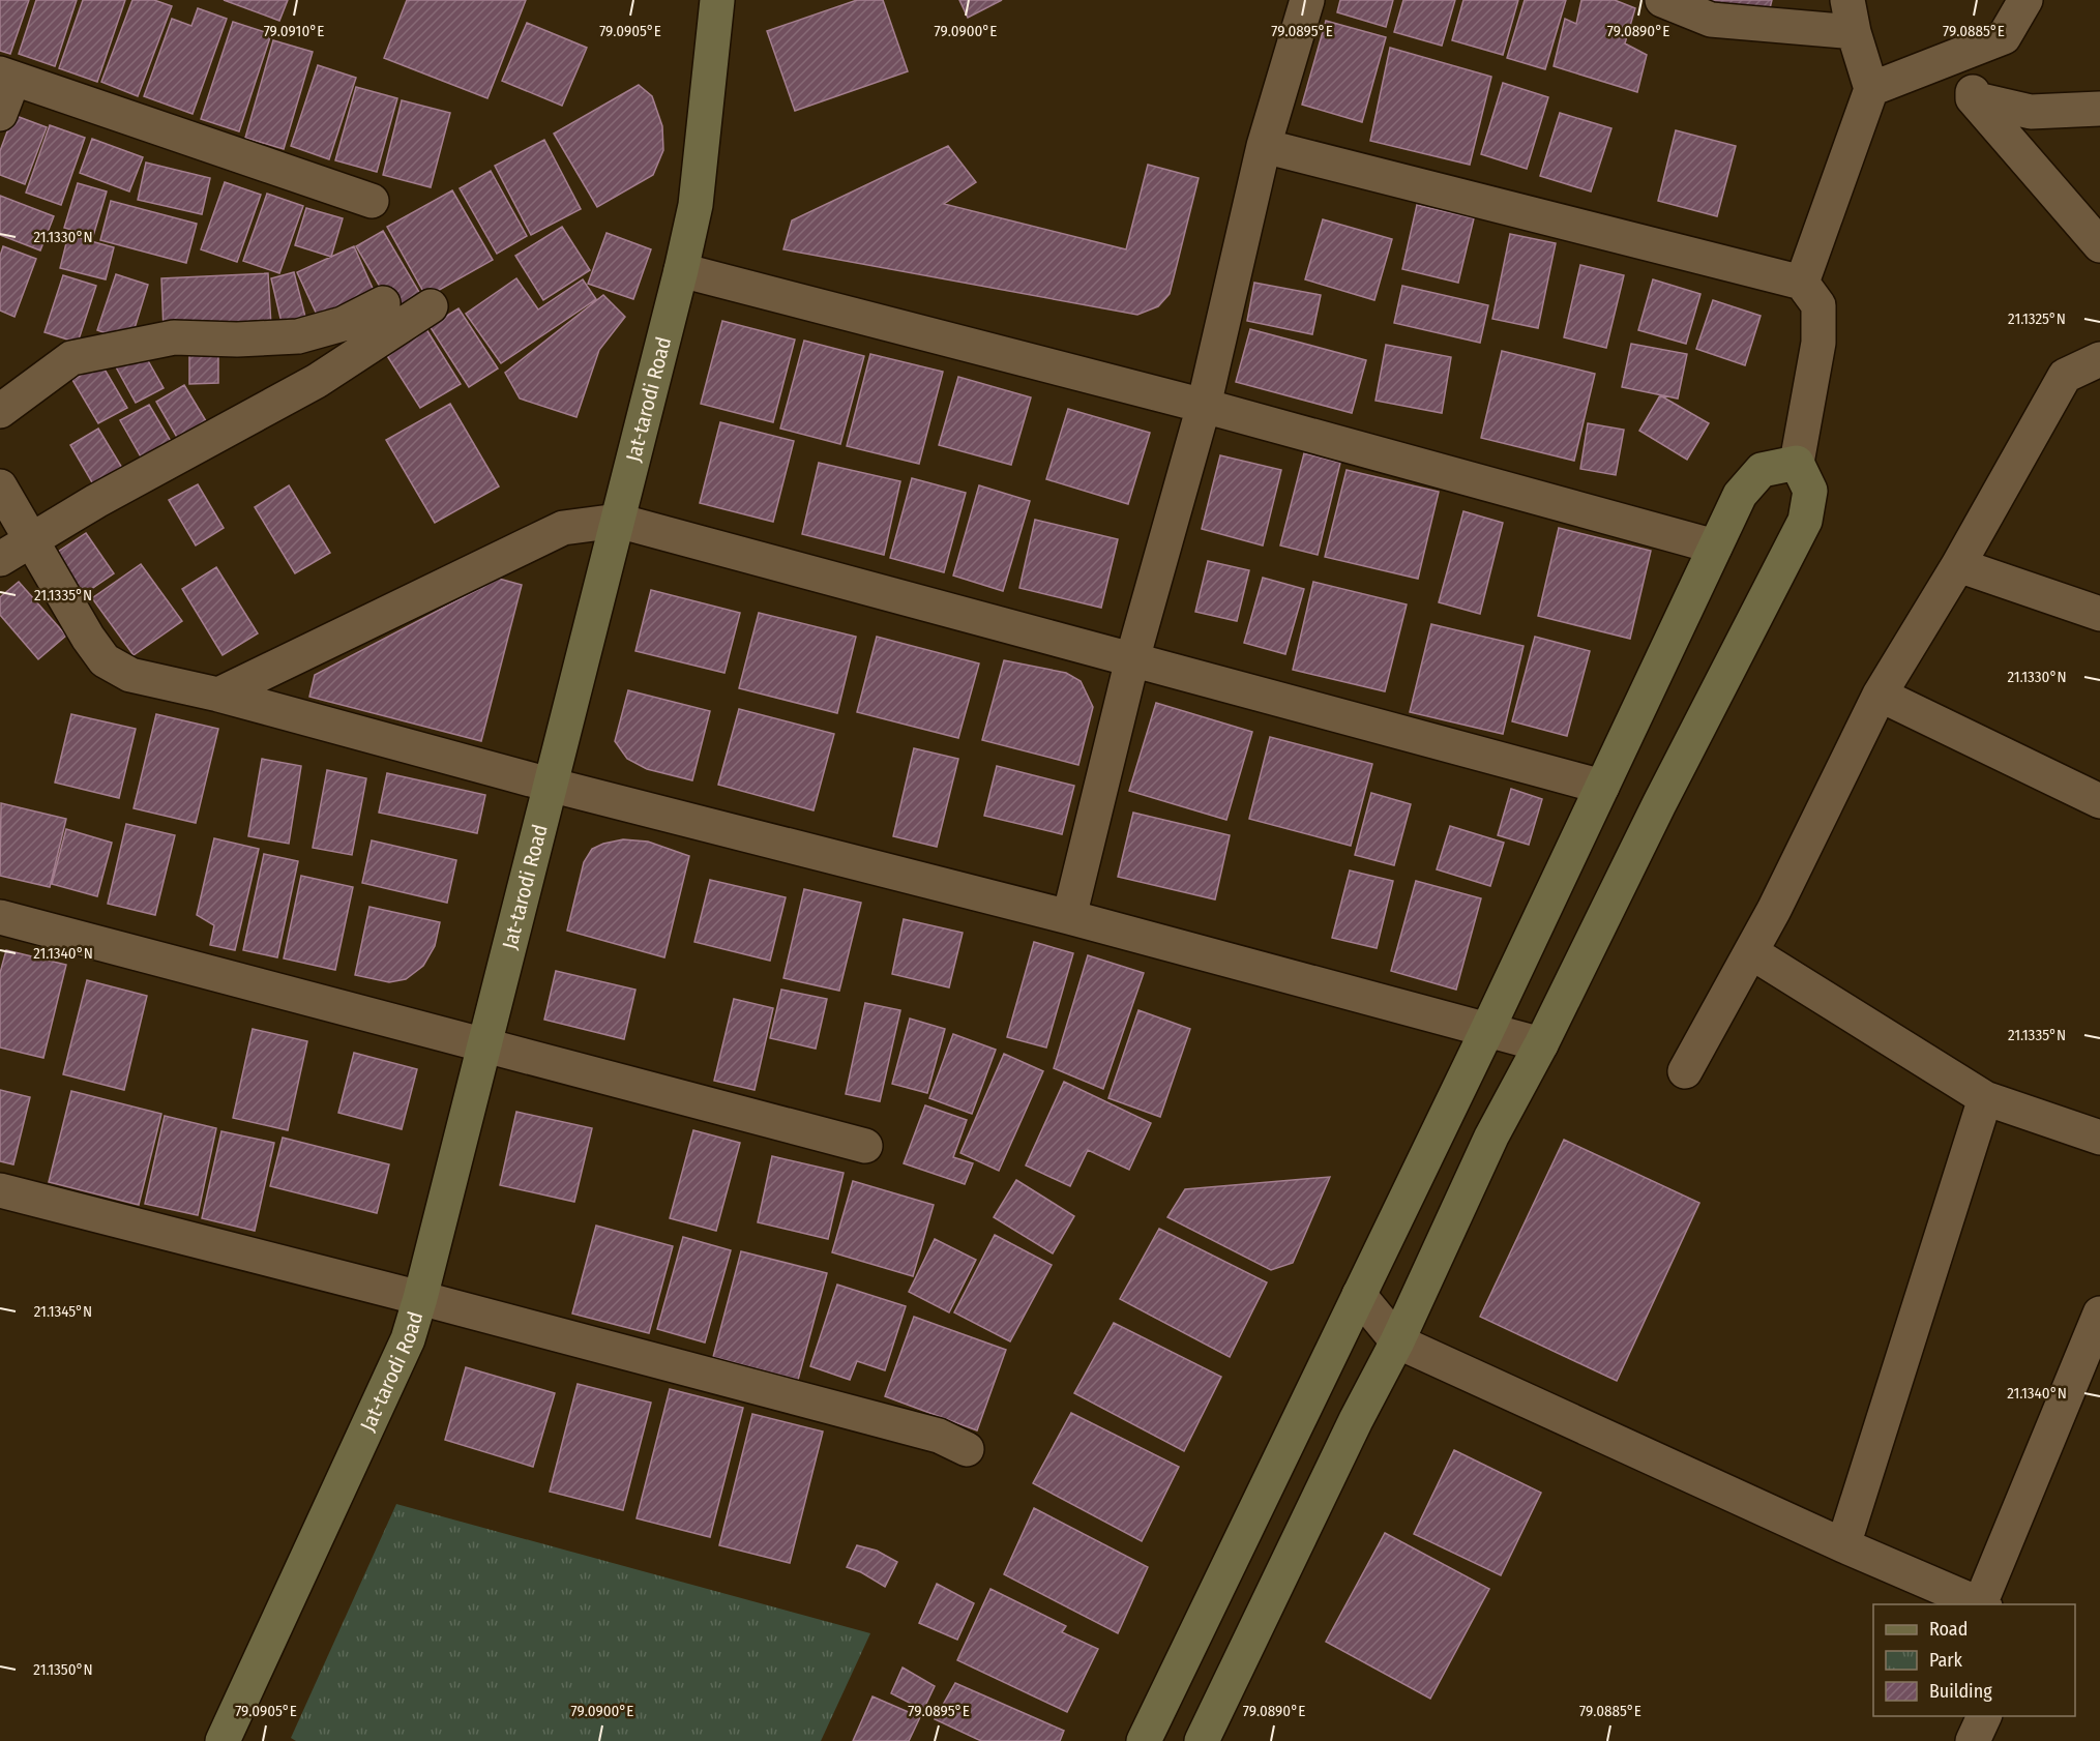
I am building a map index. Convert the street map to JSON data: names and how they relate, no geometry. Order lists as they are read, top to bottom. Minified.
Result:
{"streets":{"street":["Jat-tarodi Road"]},"legend":["Road","Park","Building"],"coordinates":["79.0910°E","79.0905°E","79.0900°E","79.0895°E","79.0890°E","79.0885°E","21.1330°N","21.1325°N","21.1335°N","21.1340°N","21.1345°N","21.1350°N"]}
